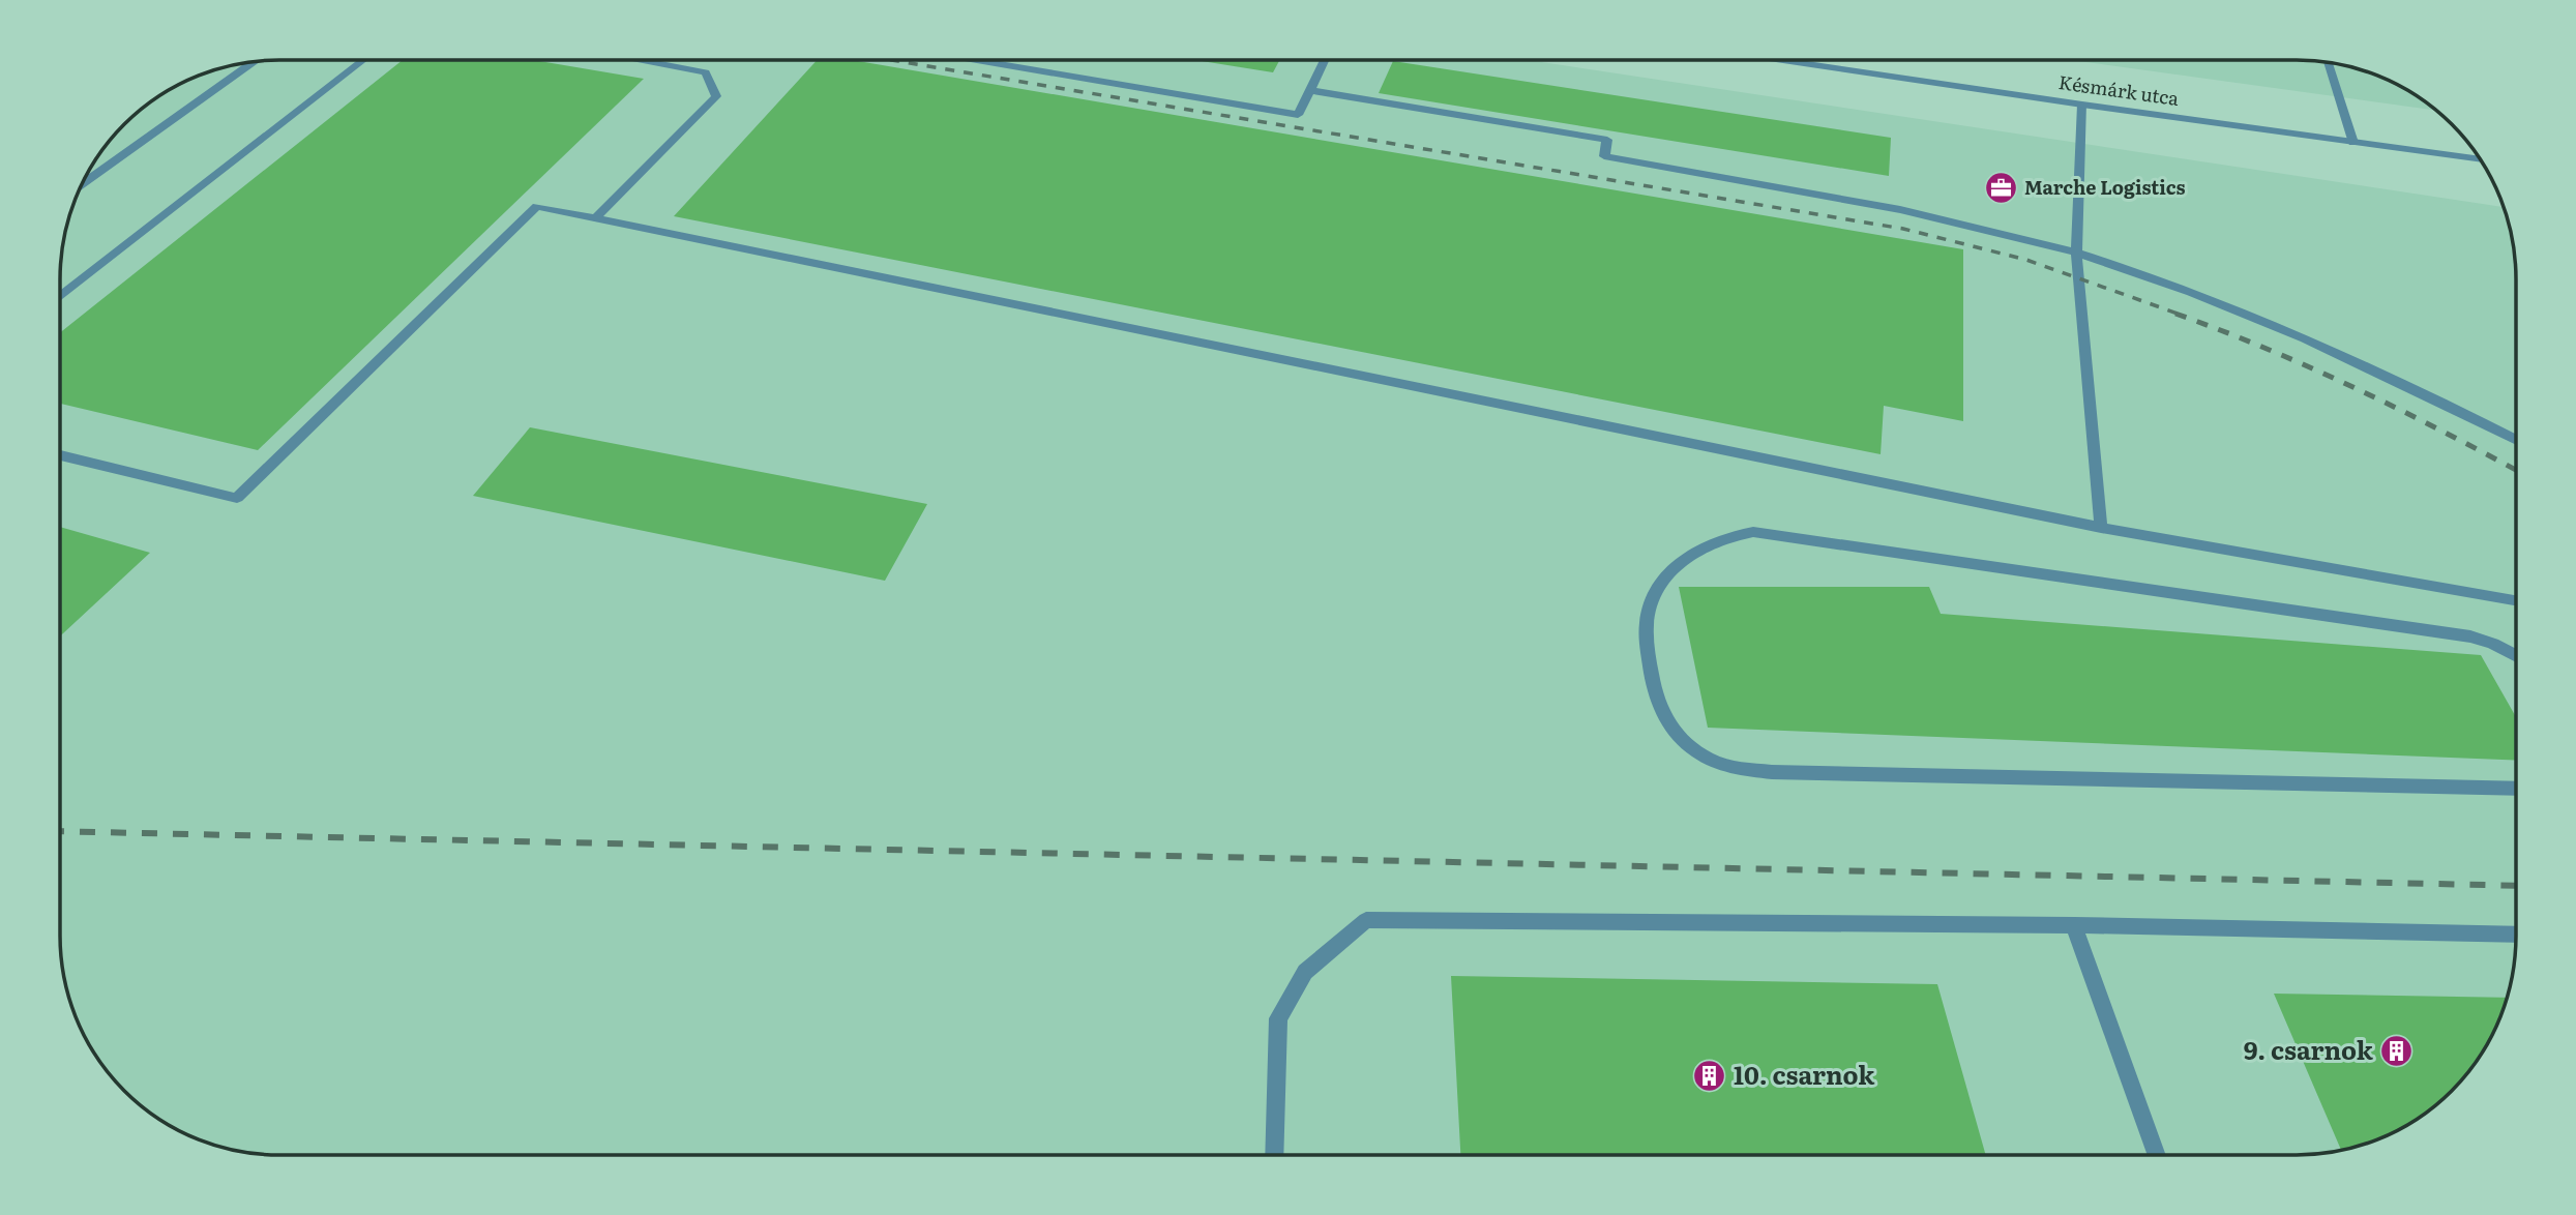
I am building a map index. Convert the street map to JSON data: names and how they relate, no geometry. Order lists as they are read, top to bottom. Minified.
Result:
{"streets":{"street":["Késmárk utca"]},"places":{"office":["Marche Logistics"],"building":["9. csarnok","10. csarnok"]}}
